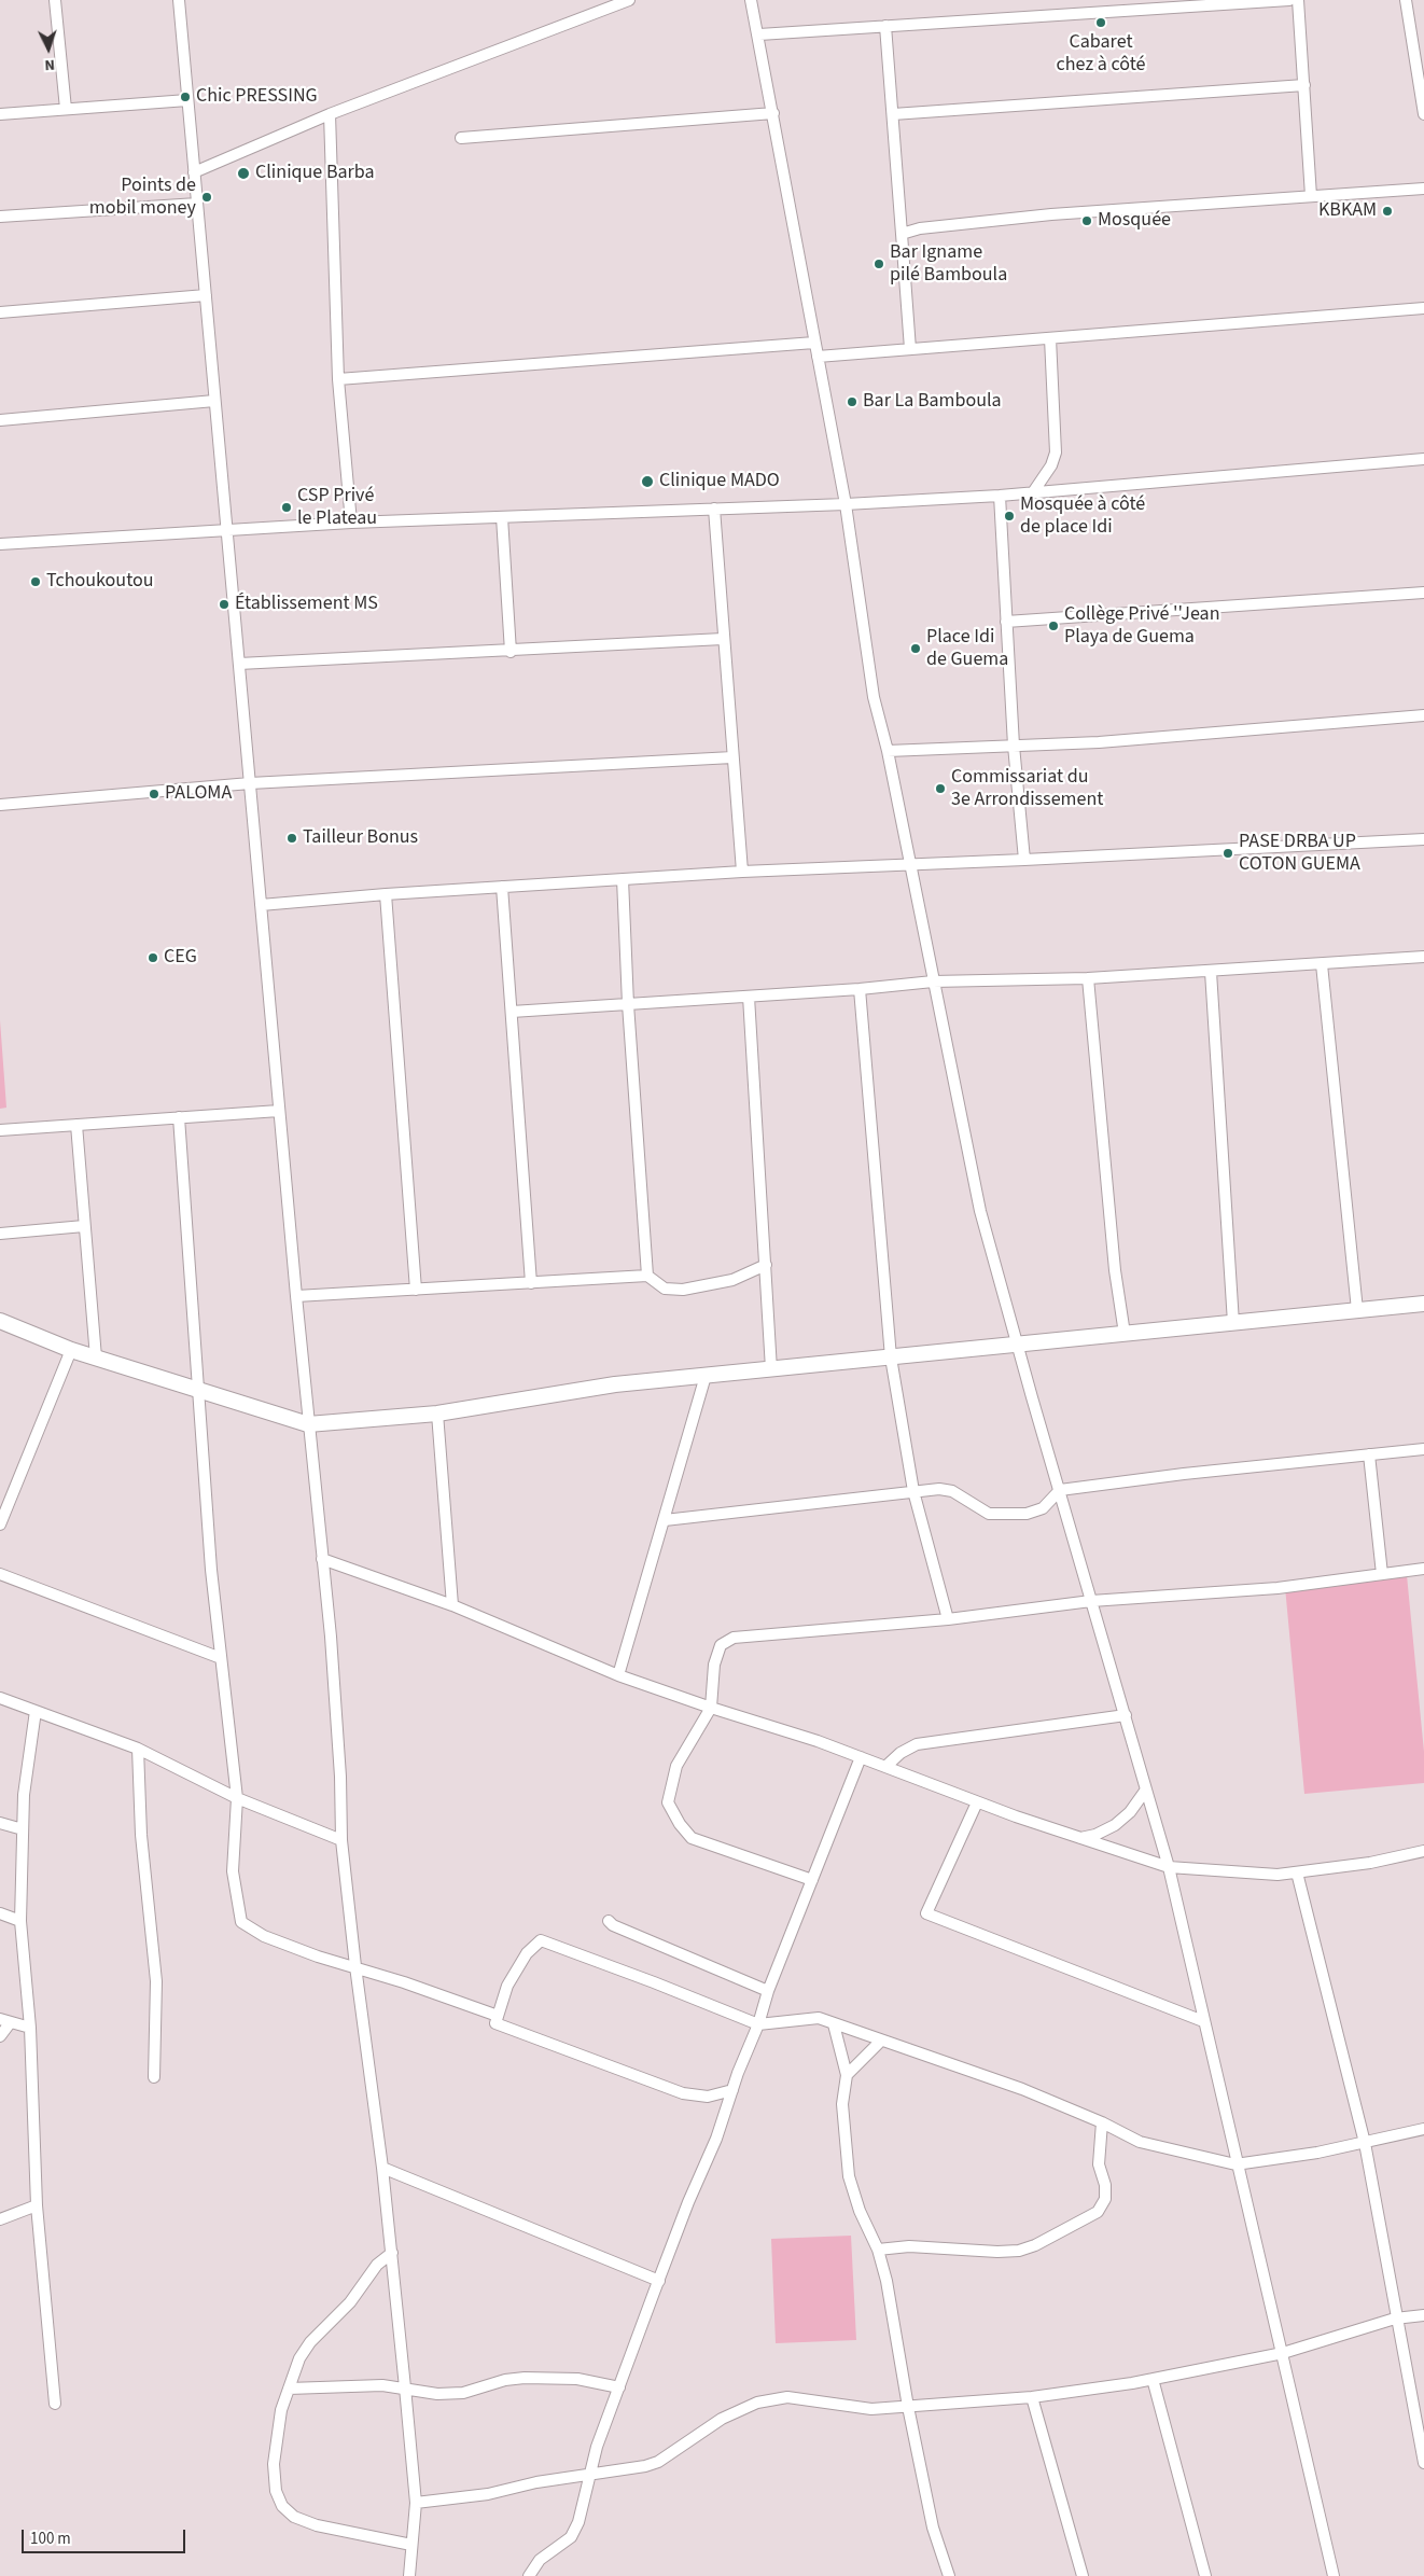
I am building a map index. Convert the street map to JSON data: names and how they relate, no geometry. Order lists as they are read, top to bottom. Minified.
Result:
{"places":["Cabaret chez à côté","Chic PRESSING","Clinique Barba","Points de mobil money","KBKAM","Mosquée","Bar Igname pilé Bamboula","Bar La Bamboula","Clinique MADO","CSP Privé le Plateau","Mosquée à côté de place Idi","Tchoukoutou","Établissement MS","Collège Privé ''Jean Playa de Guema","Place Idi de Guema","Commissariat du 3e Arrondissement","PALOMA","Tailleur Bonus","PASE DRBA UP COTON GUEMA","CEG"],"scale_bar":"100 m","north":"bottom"}
